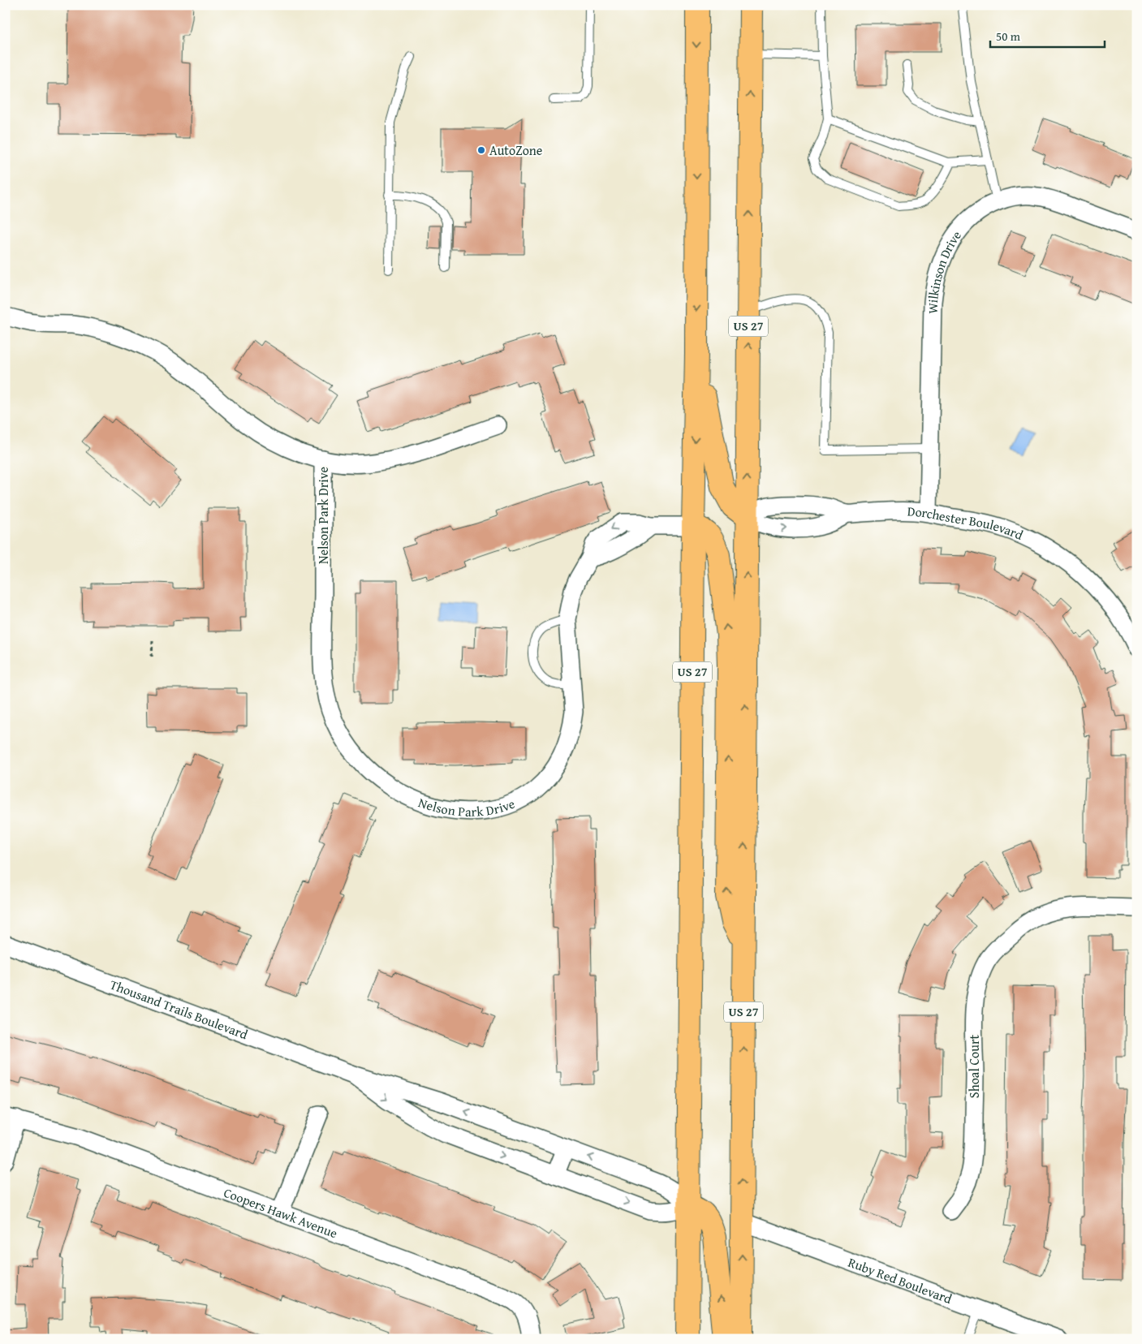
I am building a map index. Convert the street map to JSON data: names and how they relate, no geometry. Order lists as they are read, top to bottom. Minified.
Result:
{"streets":{"highway":["US 27"],"street":["Wilkinson Drive","Nelson Park Drive","Dorchester Boulevard","Thousand Trails Boulevard","Shoal Court","Coopers Hawk Avenue","Ruby Red Boulevard"]},"crossings":[["Wilkinson Drive","Dorchester Boulevard"],["US 27","Nelson Park Drive"],["US 27","Dorchester Boulevard"],["US 27","Thousand Trails Boulevard"],["US 27","Ruby Red Boulevard"]],"places":["AutoZone"],"scale_bar":"50 m"}
